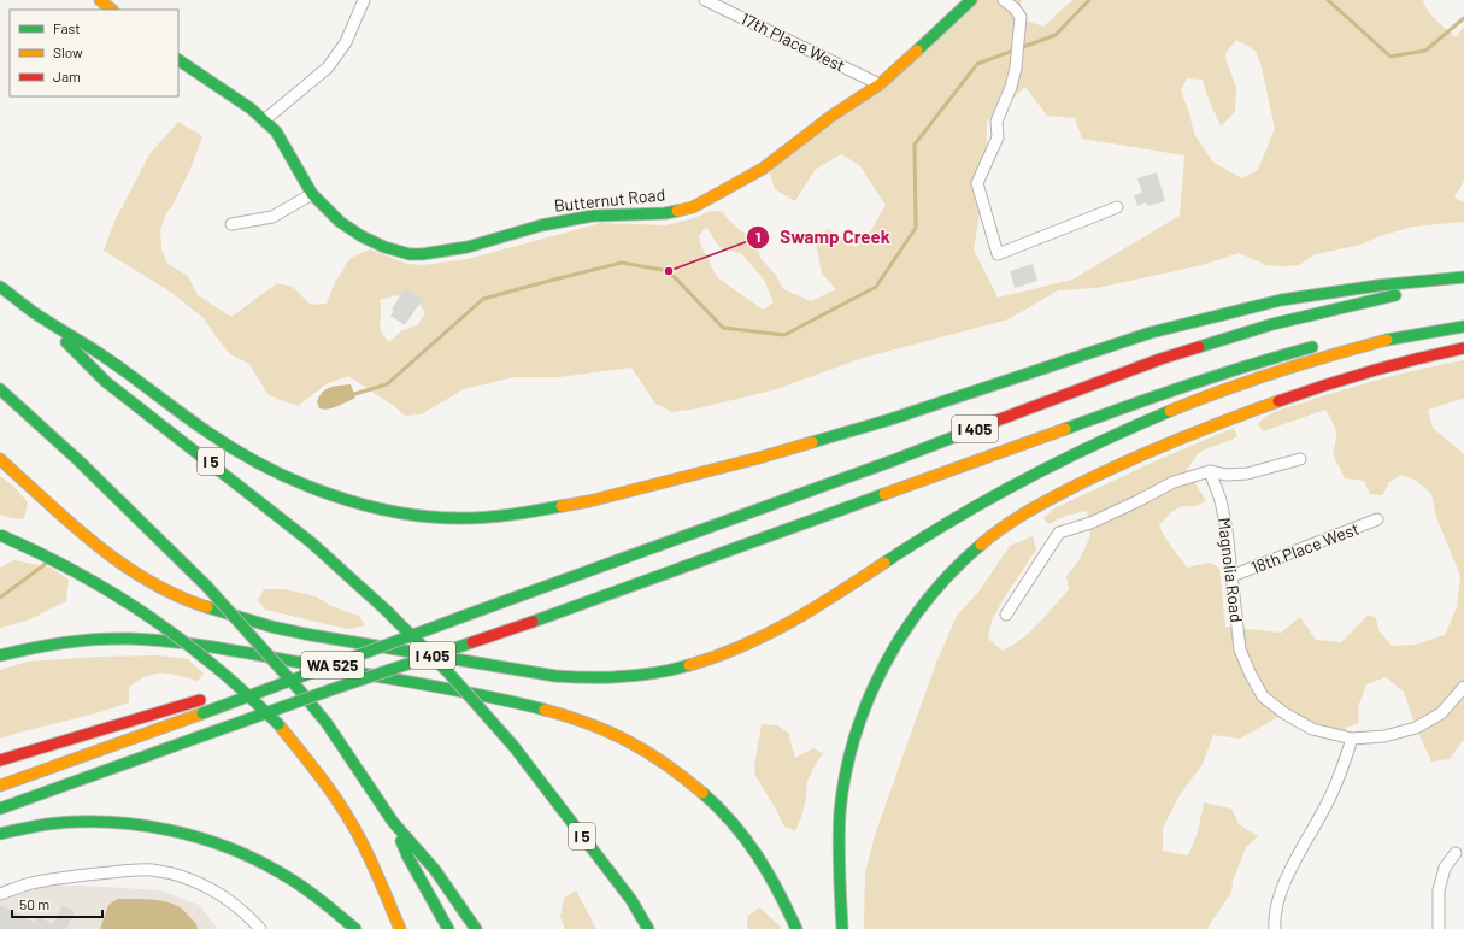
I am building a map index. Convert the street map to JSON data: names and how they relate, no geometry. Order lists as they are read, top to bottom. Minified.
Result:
{"streets":{"main road":["Butternut Road","I 405","I 5","WA 525"],"street":["17th Place West","18th Place West","Magnolia Road"]},"crossings":[["17th Place West","Butternut Road"],["I 405","WA 525"],["18th Place West","Magnolia Road"]],"places":["Swamp Creek"],"legend":["Fast","Slow","Jam"],"scale_bar":"50 m"}
